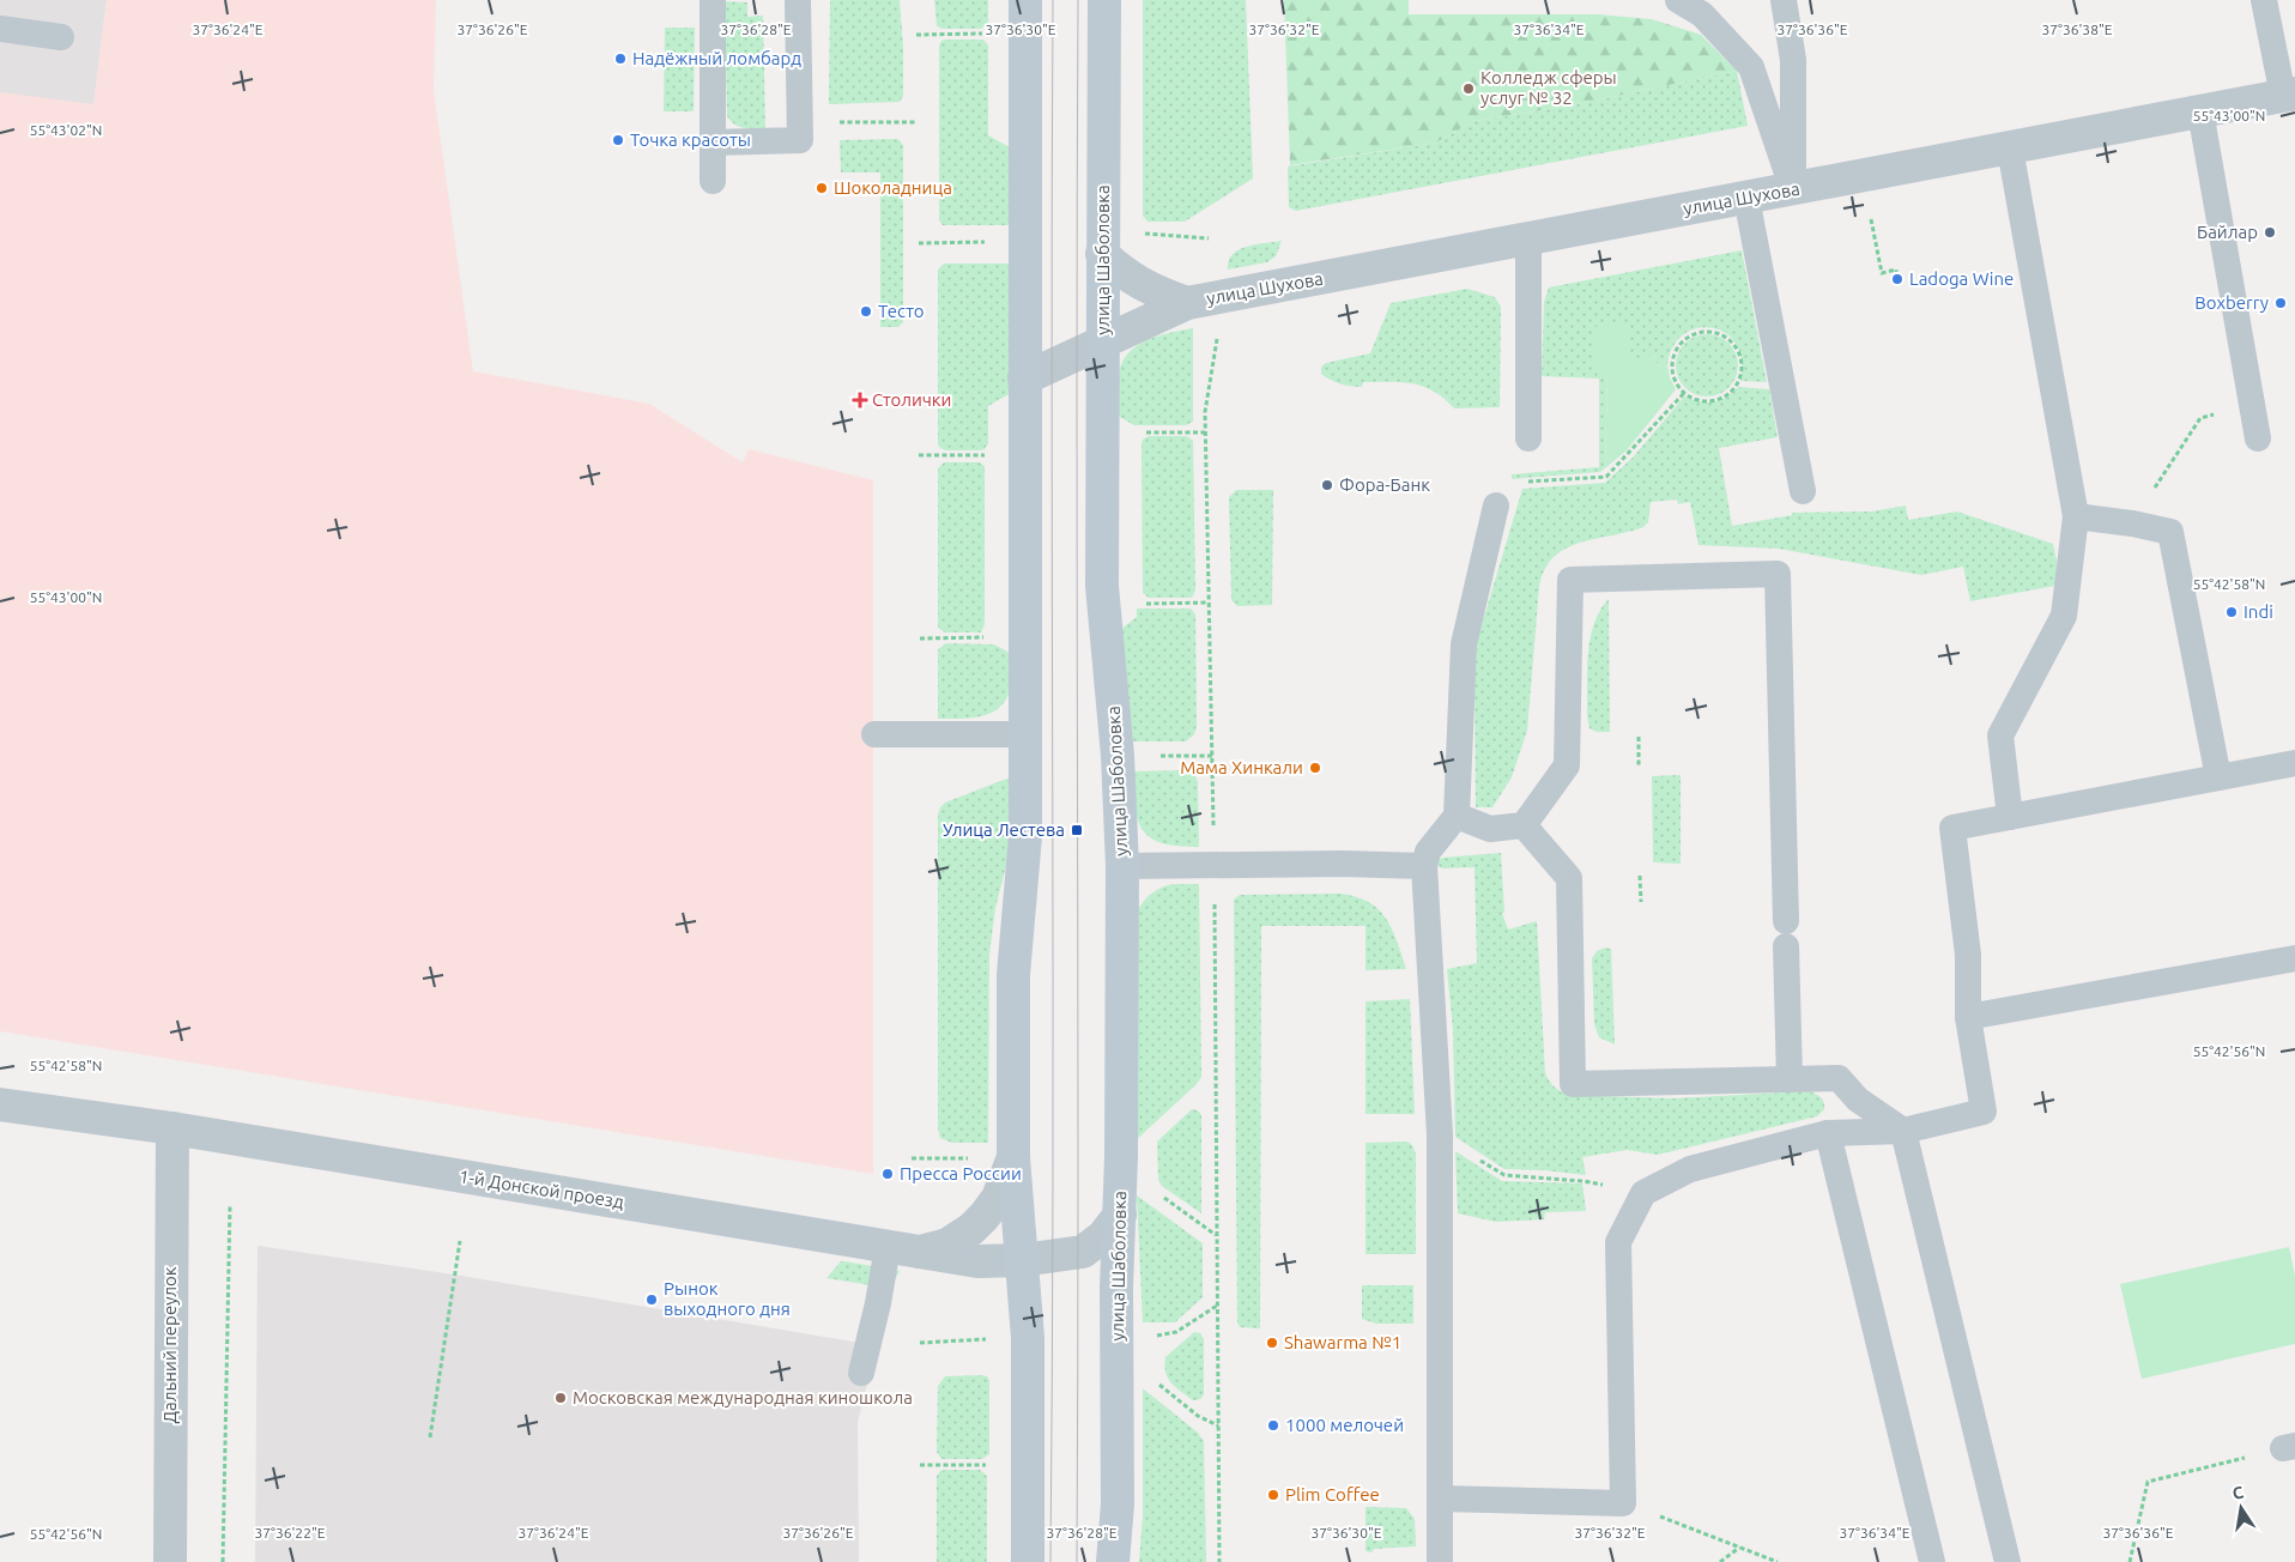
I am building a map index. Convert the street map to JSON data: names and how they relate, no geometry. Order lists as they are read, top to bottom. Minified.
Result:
{"streets":{"main road":["улица Шаболовка"],"street":["улица Шухова","1-й Донской проезд","Дальний переулок"]},"crossings":[["улица Шухова","улица Шаболовка"],["1-й Донской проезд","Дальний переулок"]],"places":{"other":["Надёжный ломбард","Колледж сферы услуг № 32","Точка красоты","Шоколадница","Байлар","Ladoga Wine","Boxberry","Тесто","Фора-Банк","Indi","Мама Хинкали","Пресса России","Рынок выходного дня","Shawarma №1","Московская международная киношкола","1000 мелочей","Plim Coffee"],"health":["Столички"],"transit":["Улица Лестева"]},"north":"top","coordinates":["37°36'24\"E","37°36'26\"E","37°36'28\"E","37°36'30\"E","37°36'32\"E","37°36'34\"E","37°36'36\"E","37°36'38\"E","55°43'00\"N","55°43'02\"N","55°42'58\"N","55°42'56\"N","37°36'22\"E"]}
